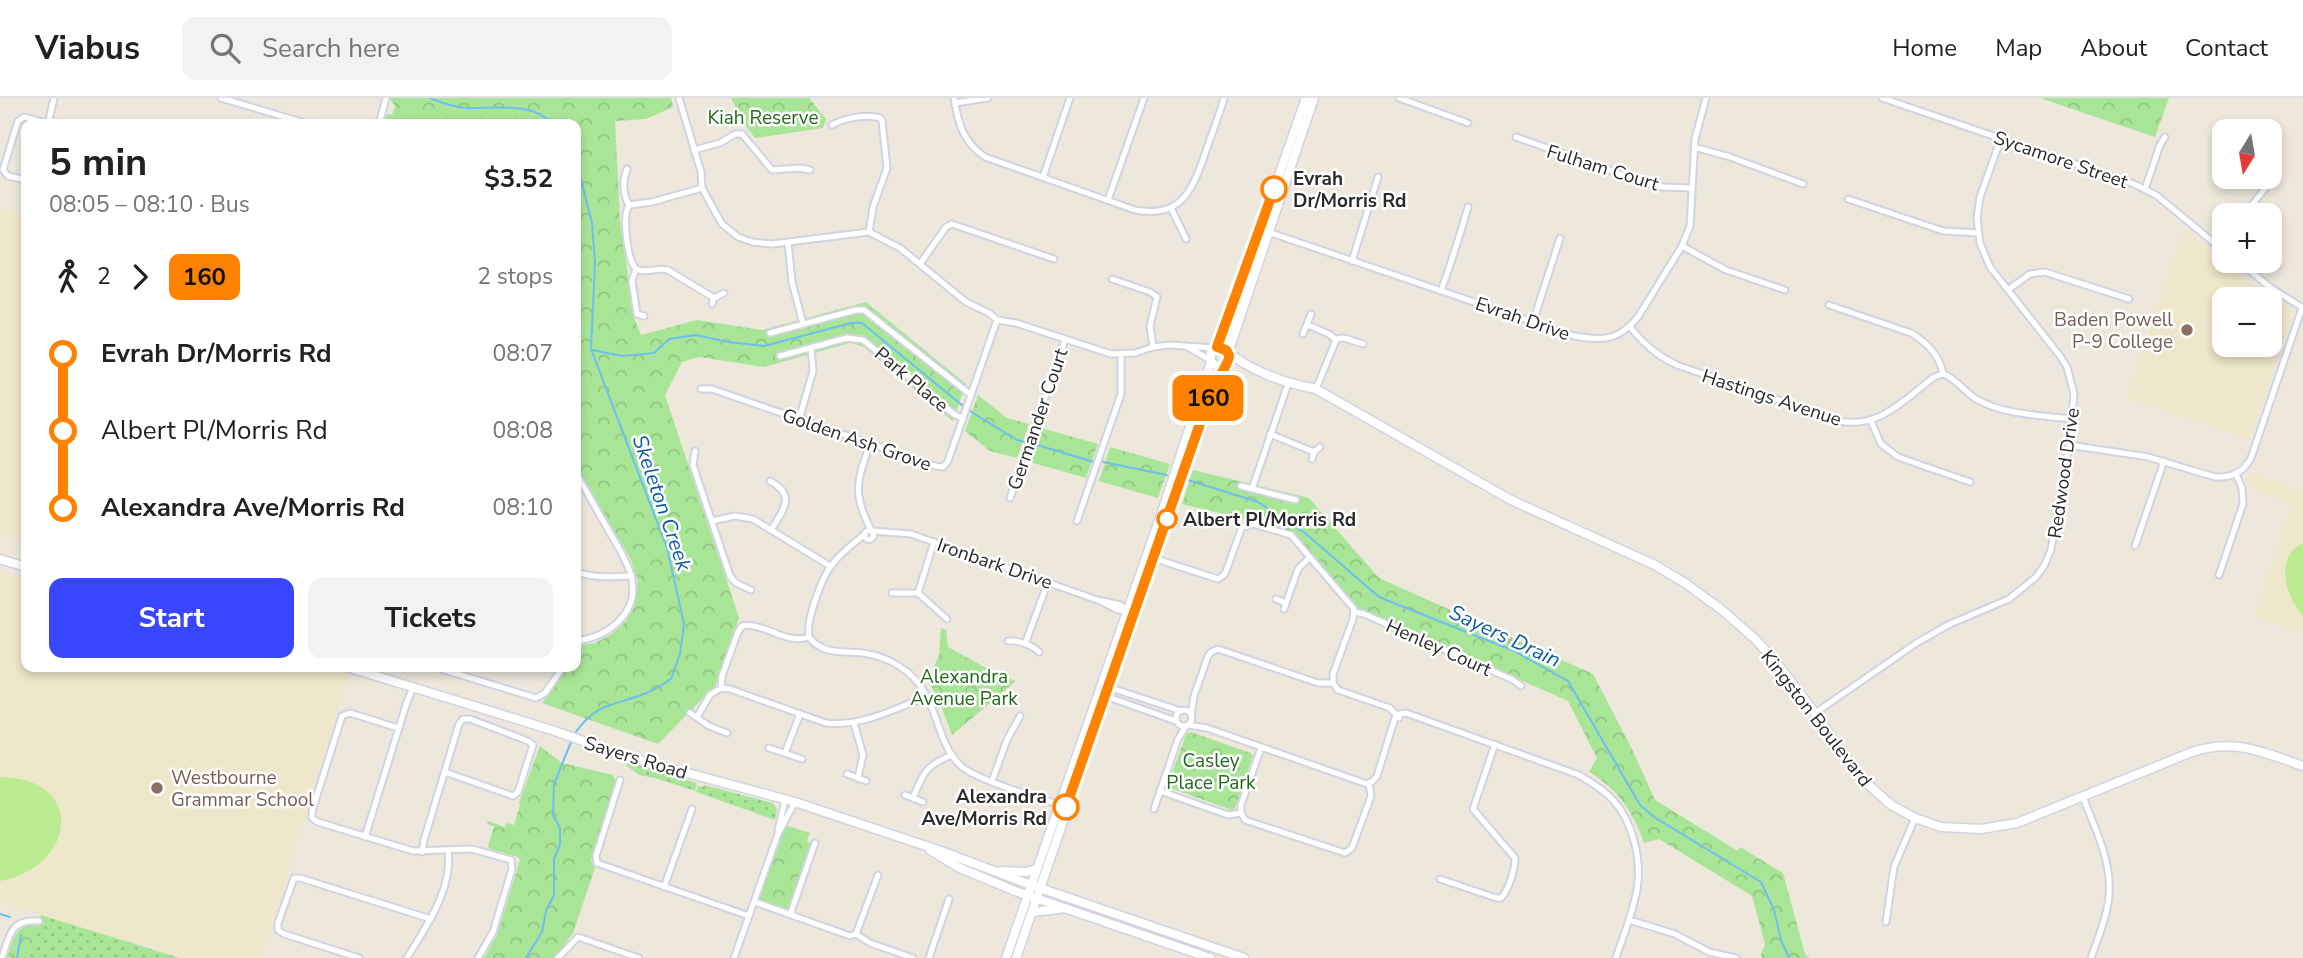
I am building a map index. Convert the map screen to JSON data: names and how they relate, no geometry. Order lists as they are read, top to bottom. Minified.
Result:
{"streets":{"street":["Sycamore Street","Fulham Court","Evrah Drive","Park Place","Hastings Avenue","Germander Court","Golden Ash Grove","Redwood Drive","Ironbark Drive","Henley Court","Kingston Boulevard","Sayers Road"]},"crossings":[["Sycamore Street","Redwood Drive"],["Evrah Drive","Hastings Avenue"],["Park Place","Golden Ash Grove"],["Redwood Drive","Kingston Boulevard"]],"water":["Skeleton Creek","Sayers Drain"],"parks":["Kiah Reserve","Alexandra Avenue Park","Casley Place Park"],"places":["Evrah Dr/Morris Rd","Baden Powell P-9 College","Albert Pl/Morris Rd","Westbourne Grammar School","Alexandra Ave/Morris Rd"],"lines":["bus line 160"],"north":"bottom","page":{"header":"Viabus","search":"Search here","nav":["Home","Map","About","Contact"],"on_map":"160","map_buttons":["+","−"],"heading":["5 min","08:05 – 08:10 · Bus","$3.52"],"legs":["2","160","2 stops"],"list":[{"name":"Evrah Dr/Morris Rd","value":"08:07"},{"name":"Albert Pl/Morris Rd","value":"08:08"},{"name":"Alexandra Ave/Morris Rd","value":"08:10"}],"buttons":["Start","Tickets"]}}
